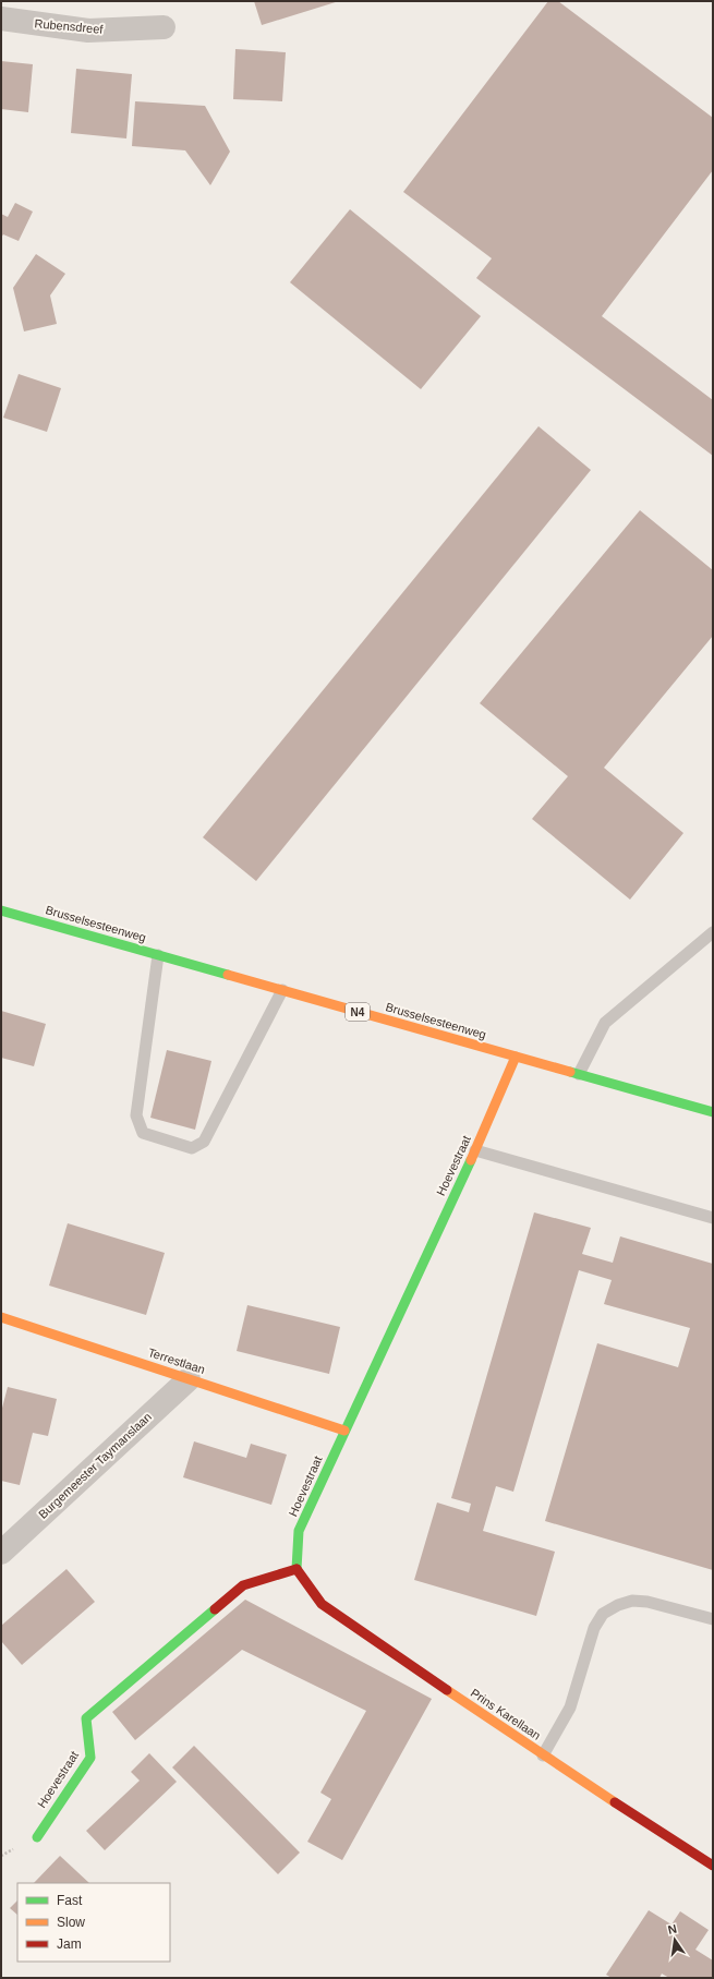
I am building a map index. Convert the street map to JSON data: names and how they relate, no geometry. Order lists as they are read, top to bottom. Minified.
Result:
{"streets":{"street":["Rubensdreef","Brusselsesteenweg","N4","Hoevestraat","Terrestlaan","Burgemeester Taymanslaan","Prins Karellaan"]},"crossings":[["Brusselsesteenweg","Hoevestraat"],["Hoevestraat","Terrestlaan"],["Hoevestraat","Prins Karellaan"],["Terrestlaan","Burgemeester Taymanslaan"]],"legend":["Fast","Slow","Jam"],"north":"top"}
